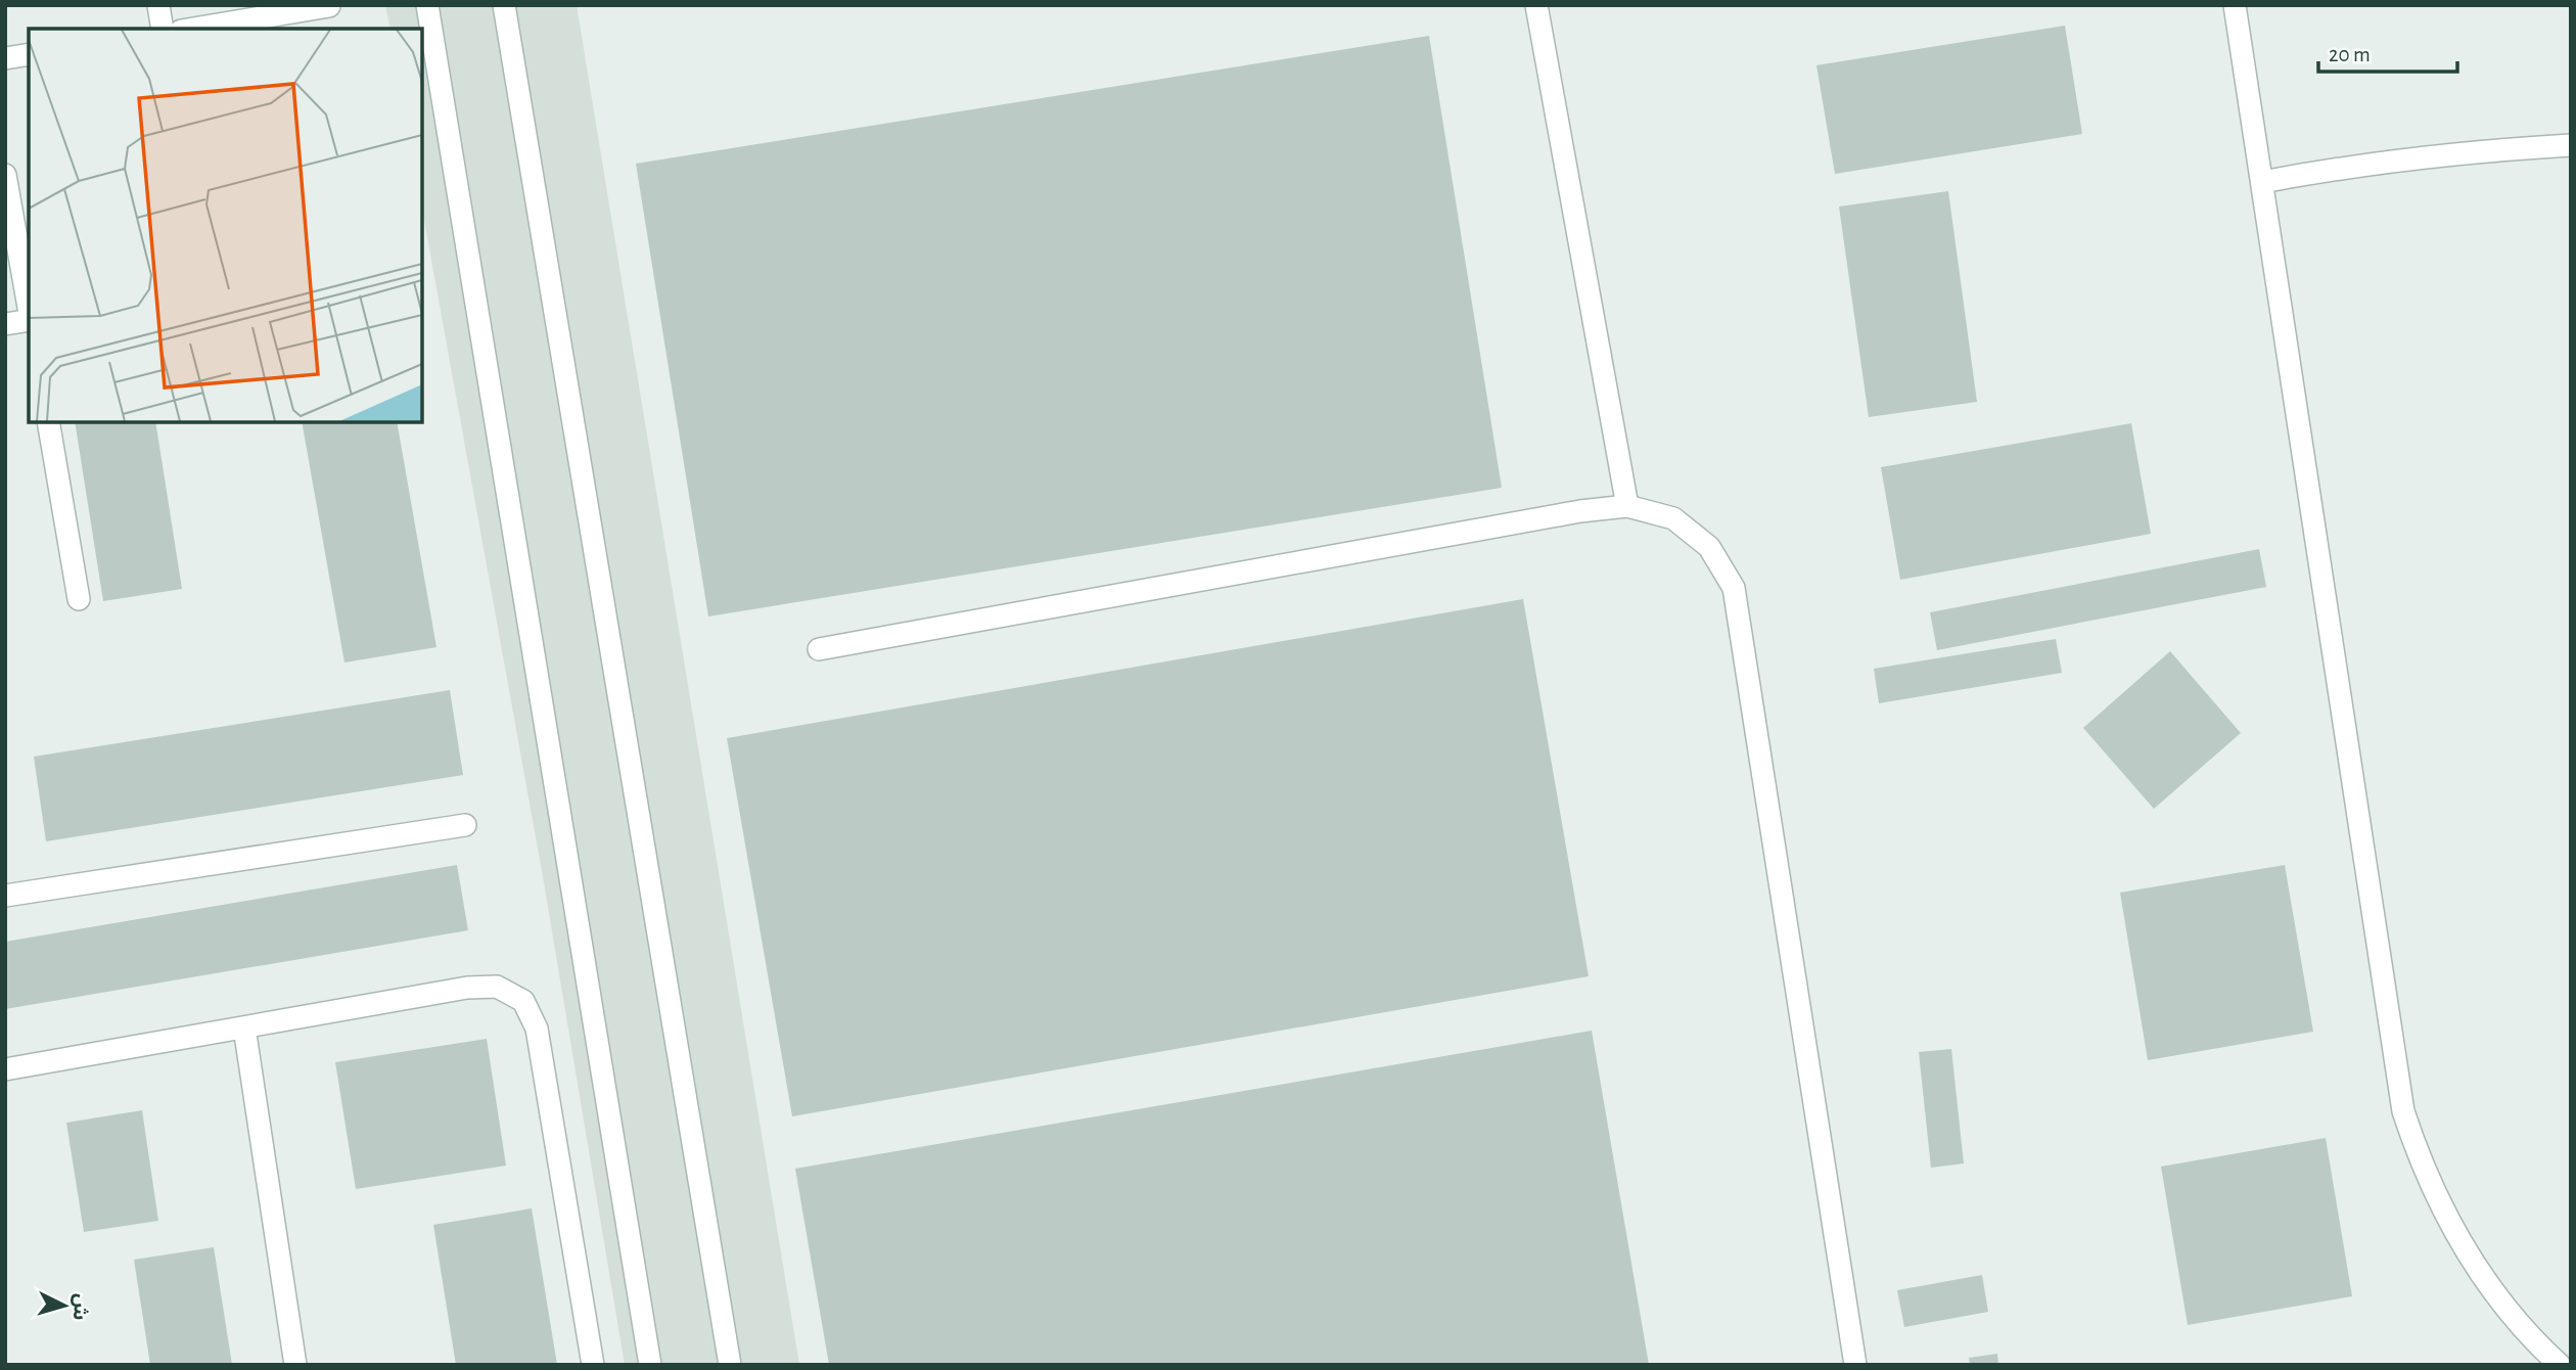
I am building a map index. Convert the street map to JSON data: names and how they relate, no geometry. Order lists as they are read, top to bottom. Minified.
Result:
{"scale_bar":"20 m","north":"right"}
